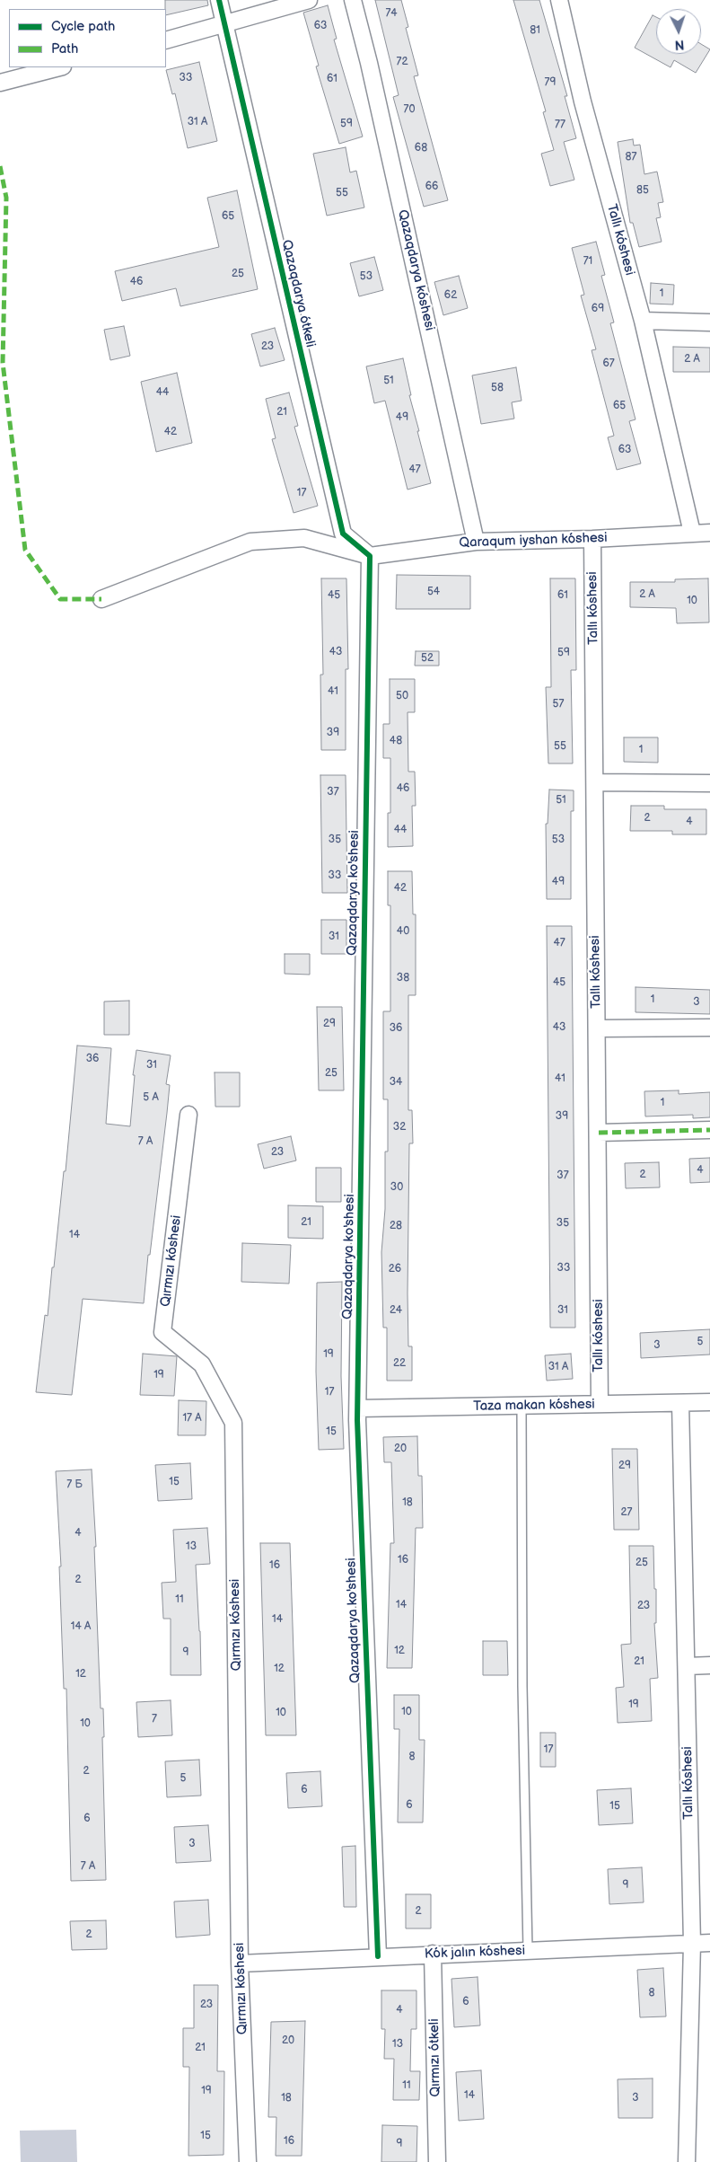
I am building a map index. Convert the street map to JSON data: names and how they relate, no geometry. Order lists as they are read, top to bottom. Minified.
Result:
{"streets":{"street":["Tallı kóshesi","Qazaqdarya kóshesi","Qazaqdarya ótkeli","Qaraqum iyshan kóshesi","Qazaqdarya ko'shesi","Qırmızı kóshesi","Taza makan kóshesi","Kók jalın kóshesi","Qırmızı ótkeli"]},"crossings":[["Tallı kóshesi","Qaraqum iyshan kóshesi"],["Tallı kóshesi","Taza makan kóshesi"],["Tallı kóshesi","Kók jalın kóshesi"],["Qazaqdarya kóshesi","Qaraqum iyshan kóshesi"],["Qazaqdarya ótkeli","Qaraqum iyshan kóshesi"],["Qazaqdarya ótkeli","Qazaqdarya ko'shesi"],["Qaraqum iyshan kóshesi","Qazaqdarya ko'shesi"],["Qazaqdarya ko'shesi","Taza makan kóshesi"],["Qazaqdarya ko'shesi","Kók jalın kóshesi"],["Qırmızı kóshesi","Kók jalın kóshesi"],["Kók jalın kóshesi","Qırmızı ótkeli"]],"house_numbers":["74","63","81","72","33","61","79","70","31 А","59","77","68","87","66","85","55","65","71","25","53","46","1","62","69","23","2 А","67","51","58","44","65","21","49","42","63","47","17","54","2 А","45","61","10","43","59","52","41","50","57","39","48","55","1","46","37","51","2","4","44","35","53","33","49","42","40","31","47","38","45","1","3","29","43","36","36","31","25","41","34","5 А","1","39","32","7 А","23","4","2","37","30","21","35","28","14","33","26","24","31","5","3","19","22","31 А","19","17","17 А","15","20","29","15","7 Б","18","27","4","13","16","25","16","2","11","14","23","14","14 А","12","9","21","12","12","19","10","10","7","10","17","8","2","5","6","6","15","6","3","7 А","9","2","2","8","6","23","4","20","13","21","11","19","14","18","3","15","16","9"],"legend":["Cycle path","Path"],"north":"bottom"}
